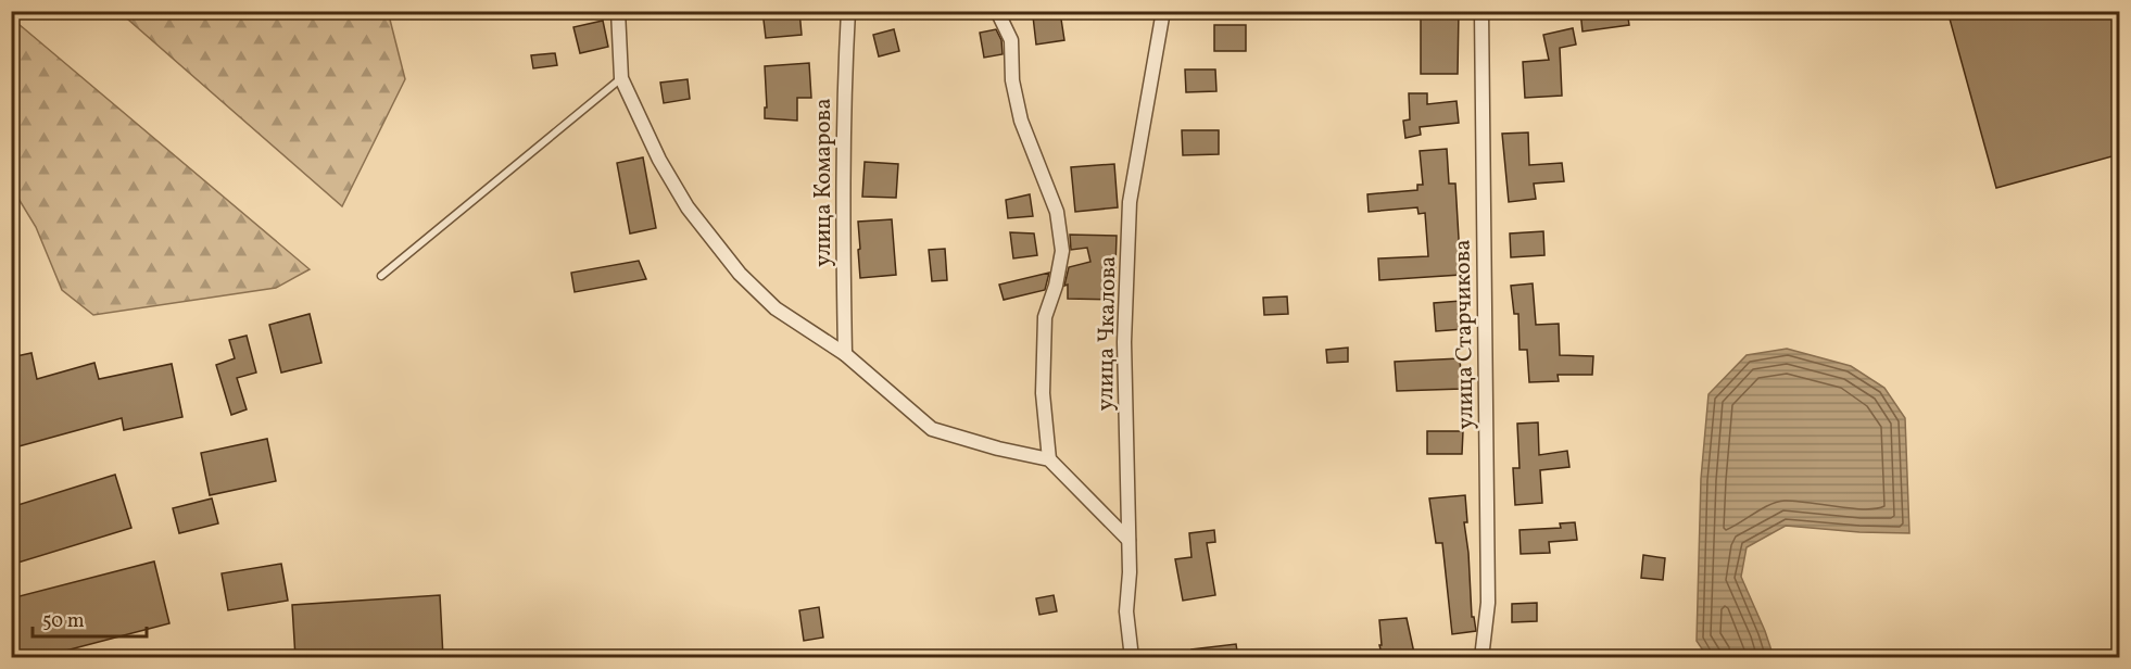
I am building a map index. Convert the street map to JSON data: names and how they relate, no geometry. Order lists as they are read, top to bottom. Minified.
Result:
{"streets":{"street":["улица Комарова","улица Чкалова","улица Старчикова"]},"scale_bar":"50 m"}
